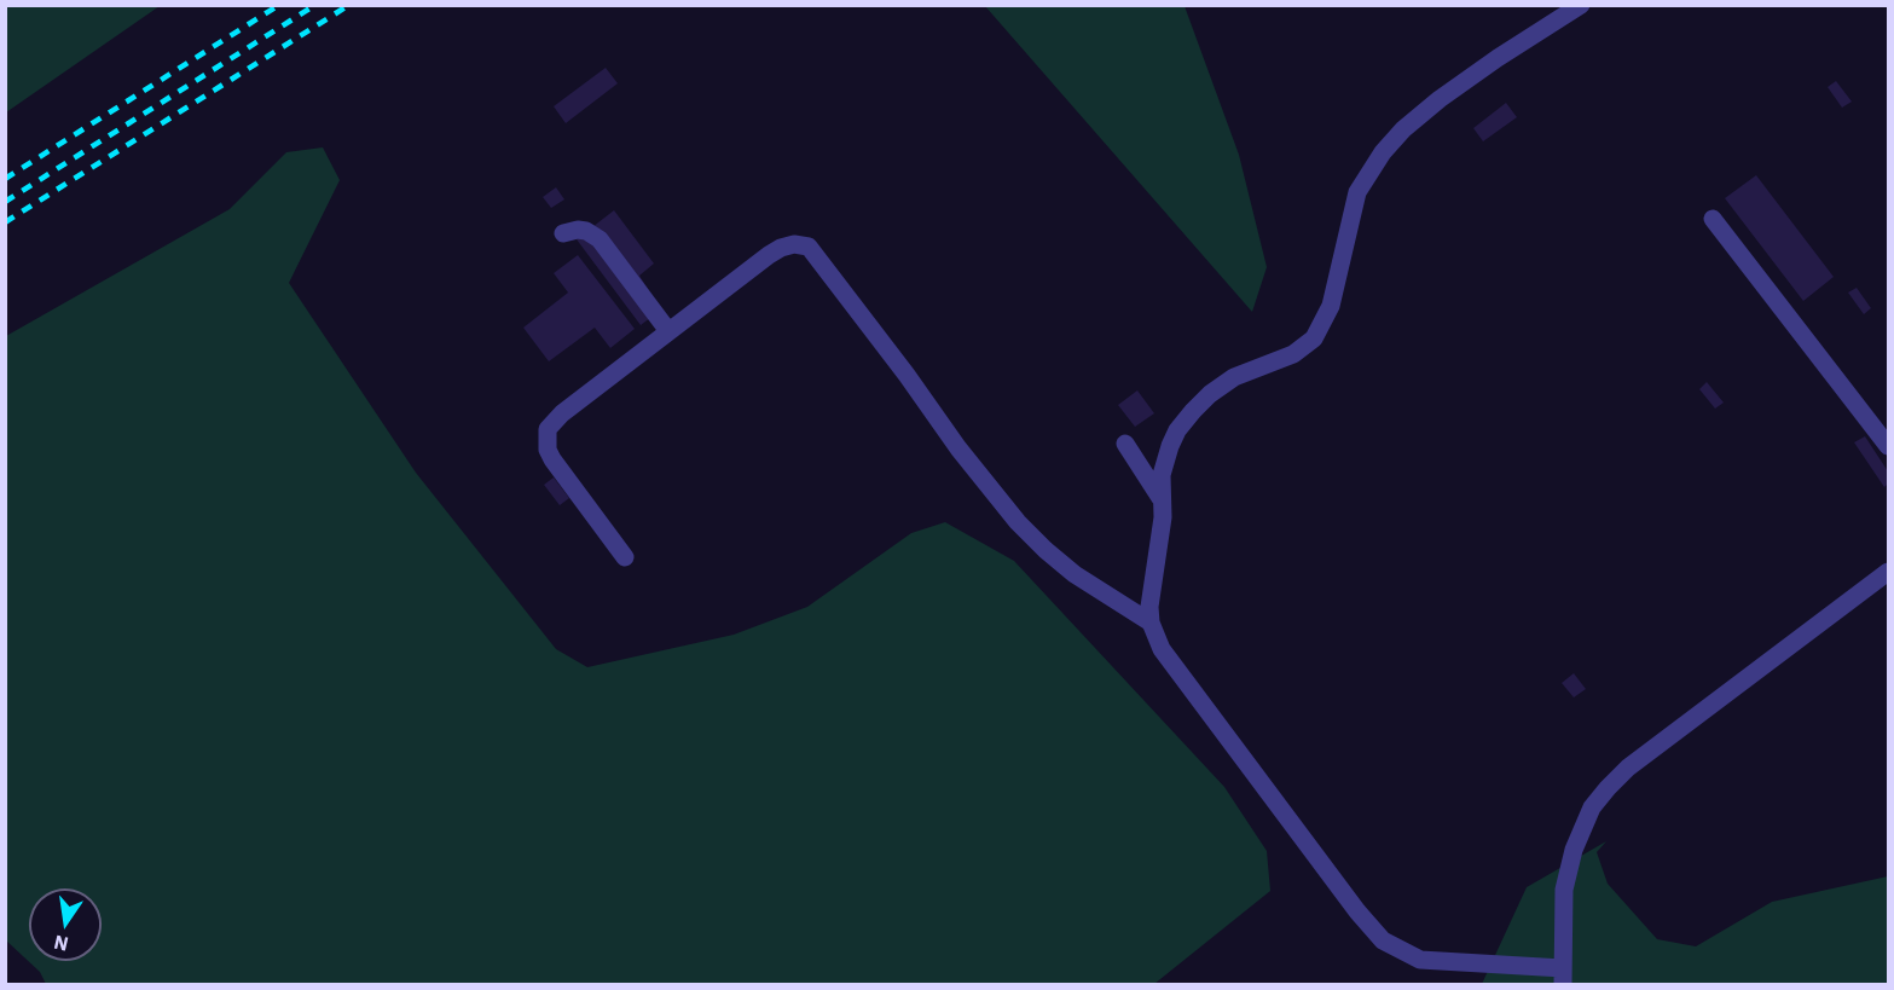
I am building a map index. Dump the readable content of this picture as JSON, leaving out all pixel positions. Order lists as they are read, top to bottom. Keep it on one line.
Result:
{"north":"bottom"}
